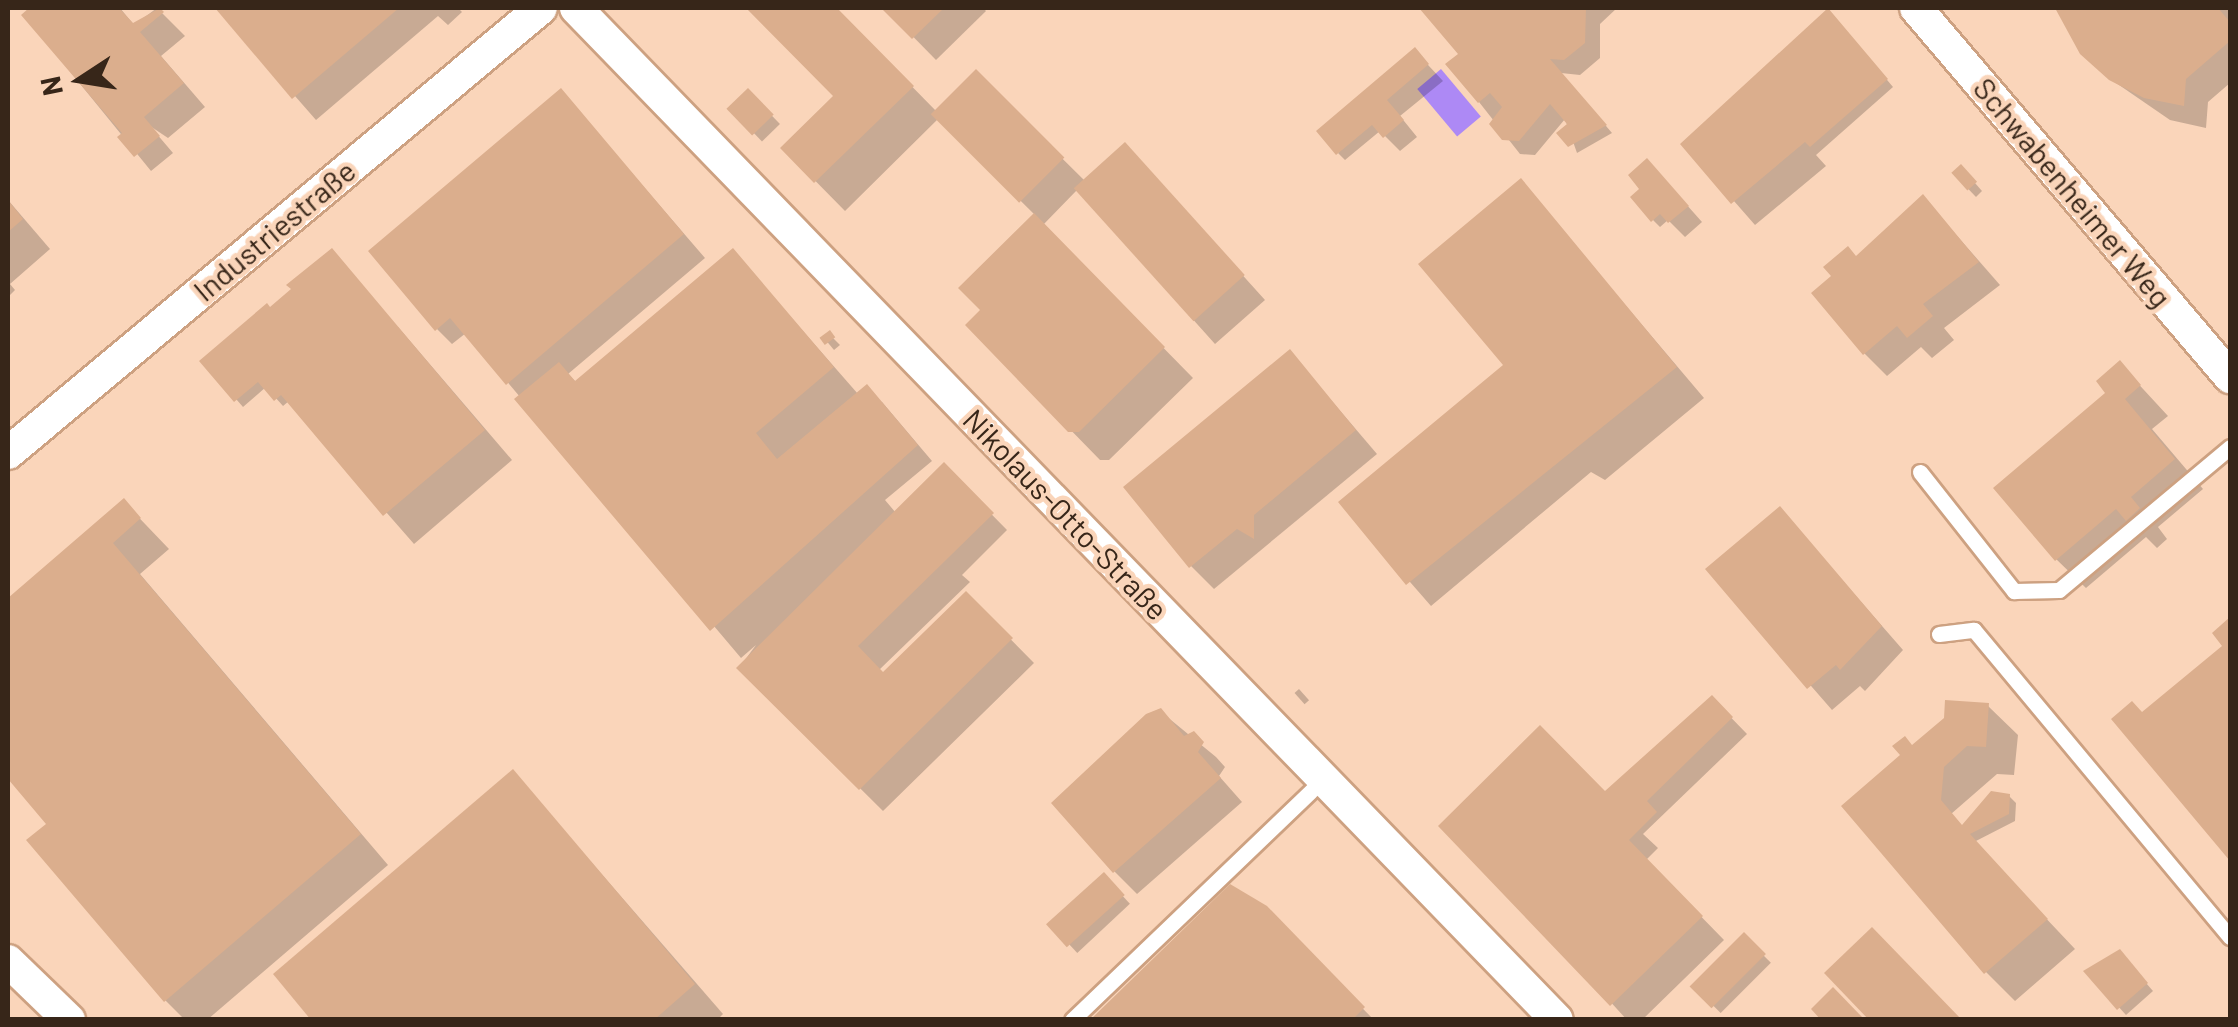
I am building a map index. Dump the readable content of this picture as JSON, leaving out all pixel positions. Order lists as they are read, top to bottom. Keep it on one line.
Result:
{"streets":{"street":["Schwabenheimer Weg","Industriestraße","Nikolaus-Otto-Straße"]},"north":"left"}
